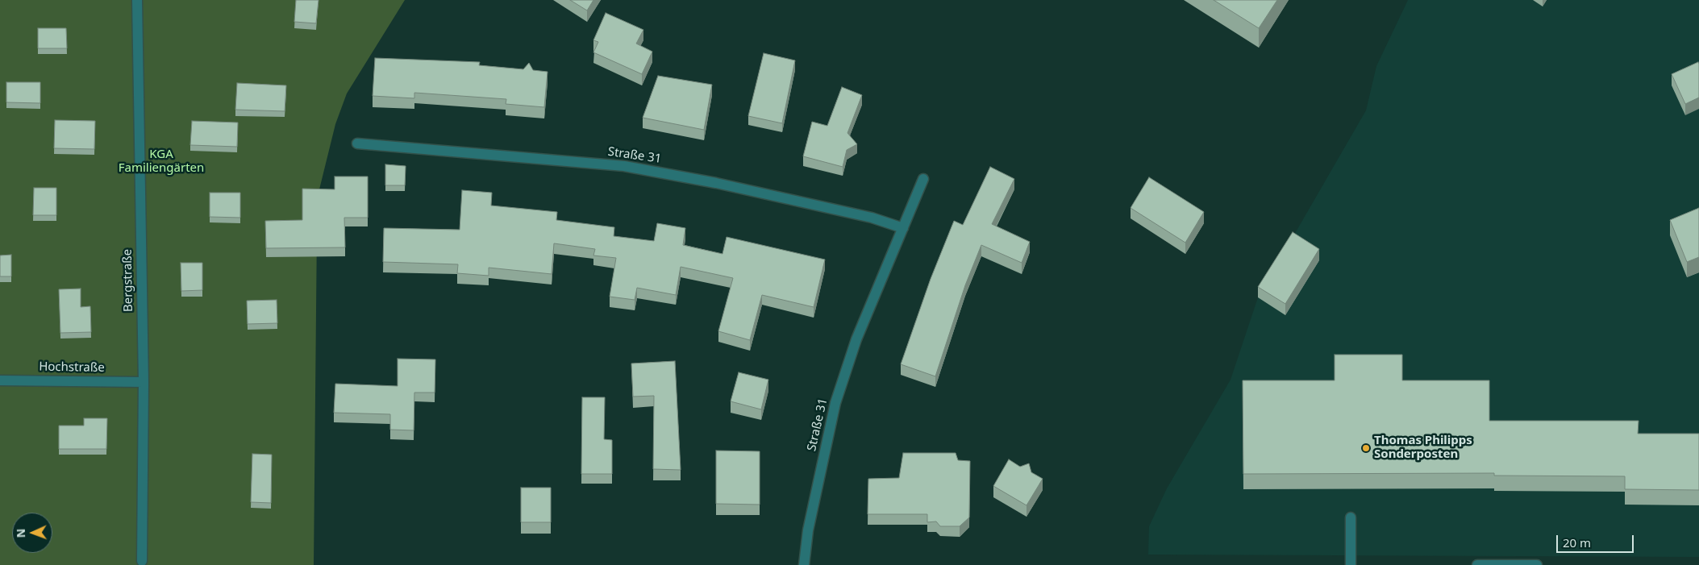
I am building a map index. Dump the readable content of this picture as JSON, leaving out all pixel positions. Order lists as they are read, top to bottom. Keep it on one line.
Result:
{"streets":{"street":["Straße 31","Bergstraße","Hochstraße"]},"crossings":[["Bergstraße","Hochstraße"]],"parks":["KGA Familiengärten"],"places":["Thomas Philipps Sonderposten"],"scale_bar":"20 m","north":"left"}
